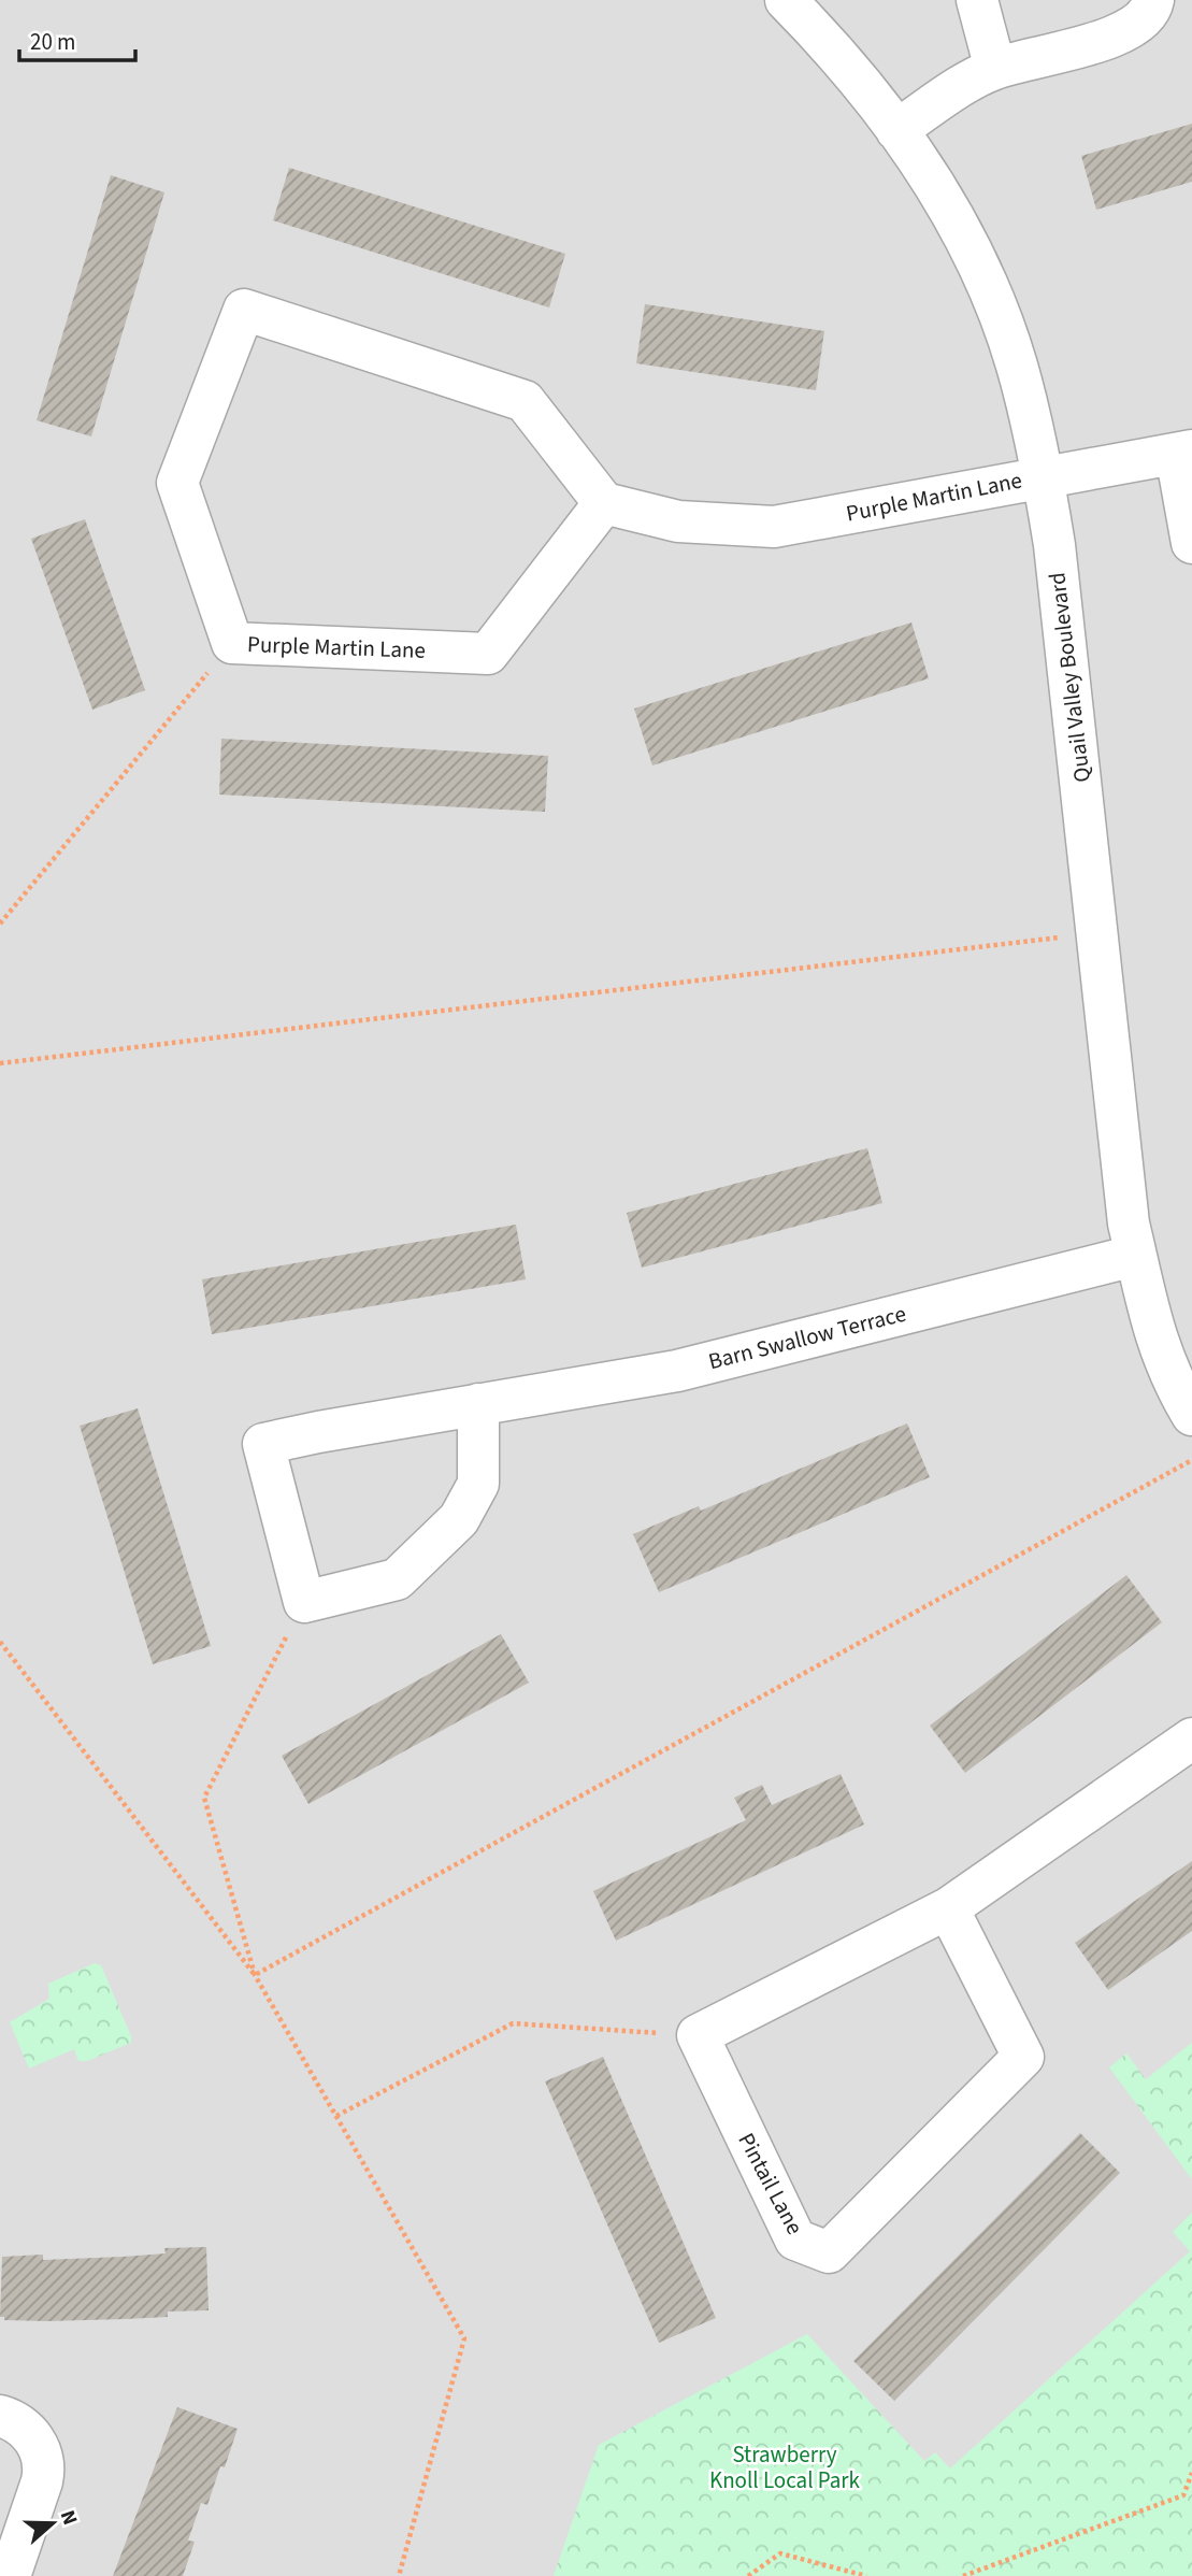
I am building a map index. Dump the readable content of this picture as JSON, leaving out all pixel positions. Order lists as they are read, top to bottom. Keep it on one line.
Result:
{"streets":{"street":["Purple Martin Lane","Quail Valley Boulevard","Barn Swallow Terrace","Pintail Lane"]},"crossings":[["Purple Martin Lane","Quail Valley Boulevard"],["Quail Valley Boulevard","Barn Swallow Terrace"]],"parks":["Strawberry Knoll Local Park"],"scale_bar":"20 m","north":"right"}
